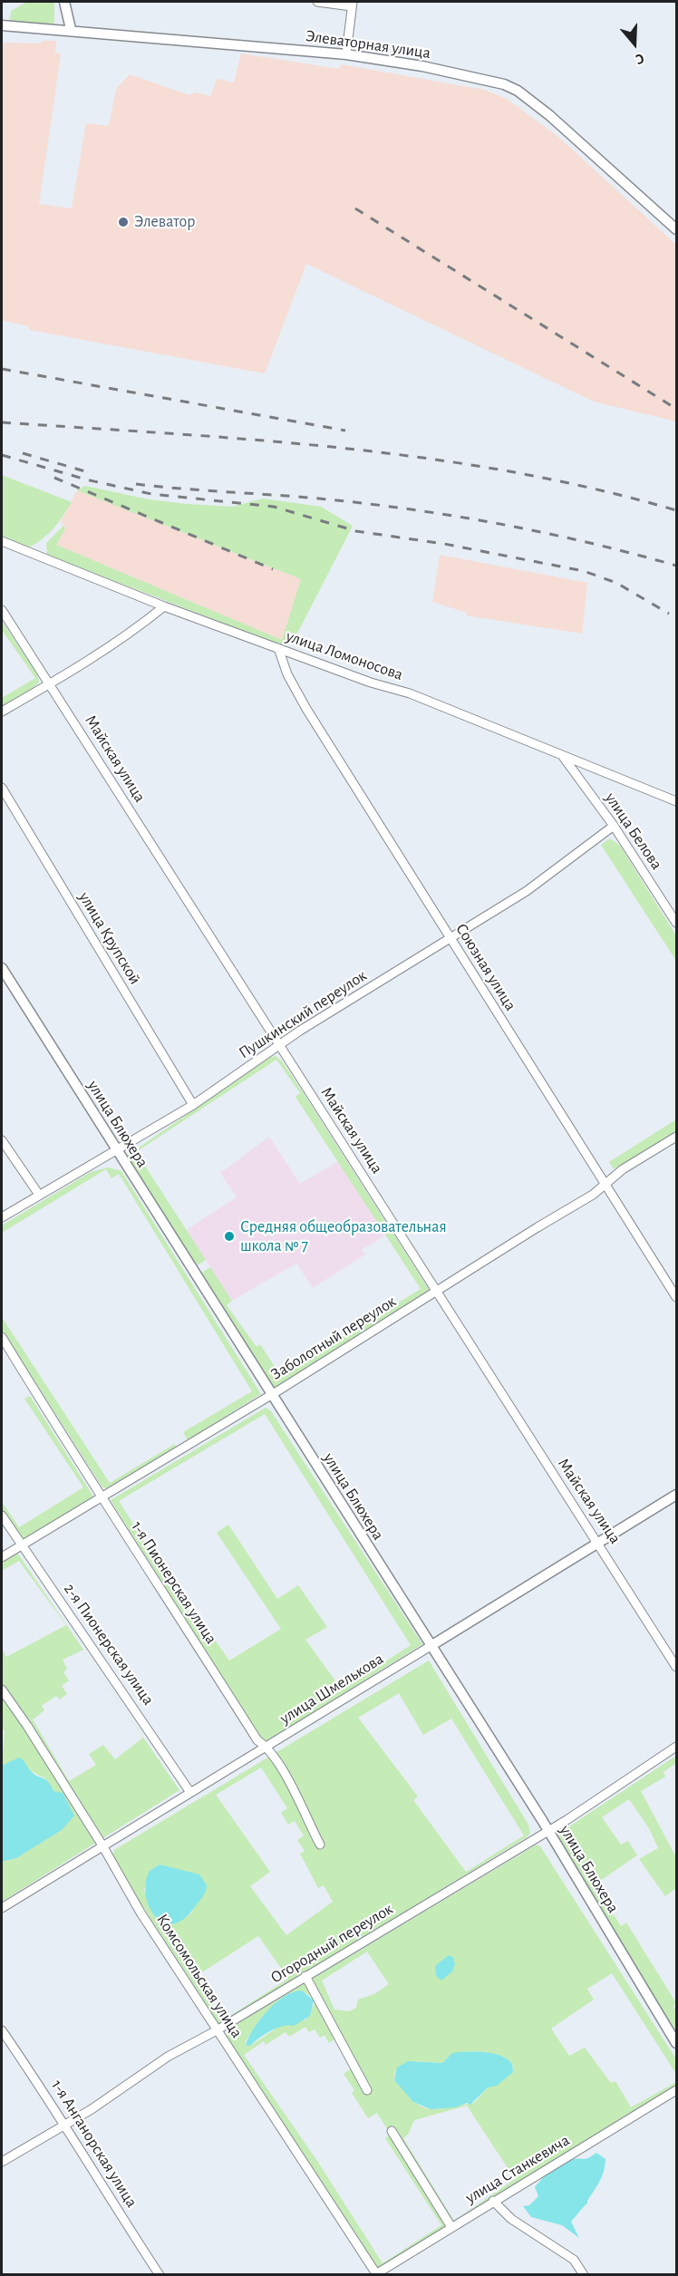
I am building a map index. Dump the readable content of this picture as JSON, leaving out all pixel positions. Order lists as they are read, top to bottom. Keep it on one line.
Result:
{"streets":{"street":["Элеваторная улица","улица Ломоносова","Майская улица","улица Белова","улица Крупской","Союзная улица","Пушкинский переулок","улица Блюхера","Заболотный переулок","1-я Пионерская улица","2-я Пионерская улица","улица Шмелькова","Огородный переулок","Комсомольская улица","1-я Анганорская улица","улица Станкевича"]},"crossings":[["улица Ломоносова","улица Белова"],["улица Ломоносова","Союзная улица"],["Майская улица","Пушкинский переулок"],["Майская улица","Заболотный переулок"],["Майская улица","улица Шмелькова"],["улица Белова","Пушкинский переулок"],["улица Крупской","Пушкинский переулок"],["Союзная улица","Пушкинский переулок"],["Союзная улица","Заболотный переулок"],["Пушкинский переулок","улица Блюхера"],["улица Блюхера","Заболотный переулок"],["улица Блюхера","улица Шмелькова"],["улица Блюхера","Огородный переулок"],["Заболотный переулок","1-я Пионерская улица"],["Заболотный переулок","2-я Пионерская улица"],["1-я Пионерская улица","улица Шмелькова"],["2-я Пионерская улица","улица Шмелькова"],["улица Шмелькова","Комсомольская улица"],["Огородный переулок","Комсомольская улица"],["Огородный переулок","1-я Анганорская улица"],["Комсомольская улица","улица Станкевича"]],"places":["Элеватор","Средняя общеобразовательная школа № 7"],"north":"bottom"}
